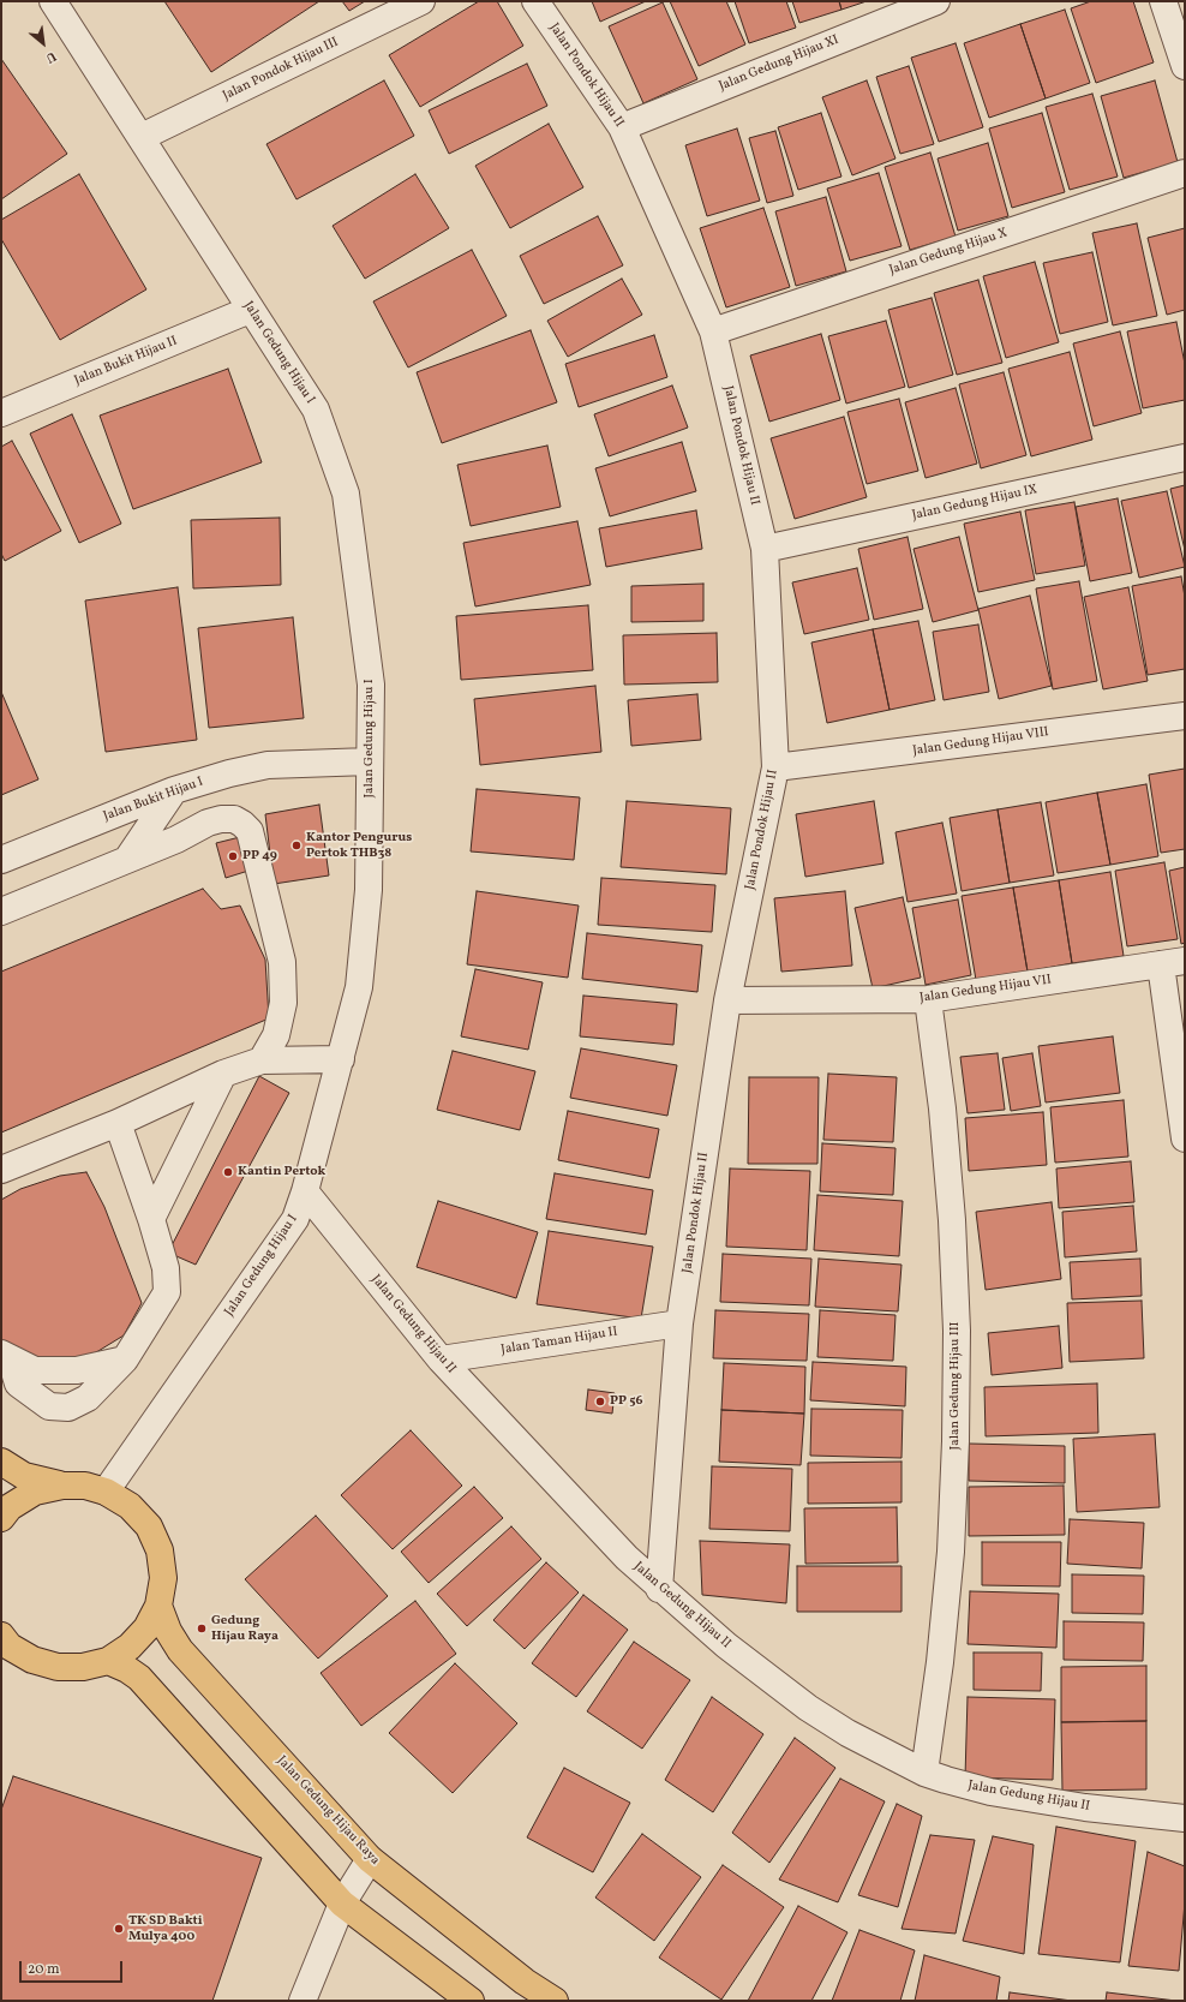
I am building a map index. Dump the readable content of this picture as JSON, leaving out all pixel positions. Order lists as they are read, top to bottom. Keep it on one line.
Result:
{"streets":{"main road":["Jalan Gedung Hijau Raya"],"street":["Jalan Gedung Hijau XI","Jalan Pondok Hijau III","Jalan Pondok Hijau II","Jalan Gedung Hijau X","Jalan Gedung Hijau I","Jalan Bukit Hijau II","Jalan Gedung Hijau IX","Jalan Gedung Hijau VIII","Jalan Bukit Hijau I","Jalan Gedung Hijau VII","Jalan Gedung Hijau II","Jalan Taman Hijau II","Jalan Gedung Hijau III"]},"crossings":[["Jalan Gedung Hijau XI","Jalan Pondok Hijau II"],["Jalan Pondok Hijau III","Jalan Gedung Hijau I"],["Jalan Pondok Hijau II","Jalan Gedung Hijau X"],["Jalan Pondok Hijau II","Jalan Gedung Hijau IX"],["Jalan Pondok Hijau II","Jalan Gedung Hijau VIII"],["Jalan Pondok Hijau II","Jalan Gedung Hijau VII"],["Jalan Pondok Hijau II","Jalan Gedung Hijau II"],["Jalan Pondok Hijau II","Jalan Taman Hijau II"],["Jalan Gedung Hijau I","Jalan Bukit Hijau II"],["Jalan Gedung Hijau I","Jalan Bukit Hijau I"],["Jalan Gedung Hijau I","Jalan Gedung Hijau II"],["Jalan Gedung Hijau VII","Jalan Gedung Hijau III"],["Jalan Gedung Hijau II","Jalan Taman Hijau II"],["Jalan Gedung Hijau II","Jalan Gedung Hijau III"]],"places":["Kantor Pengurus Pertok THB38","PP 49","Kantin Pertok","PP 56","Gedung Hijau Raya","TK SD Bakti Mulya 400"],"scale_bar":"20 m","north":"bottom right"}
